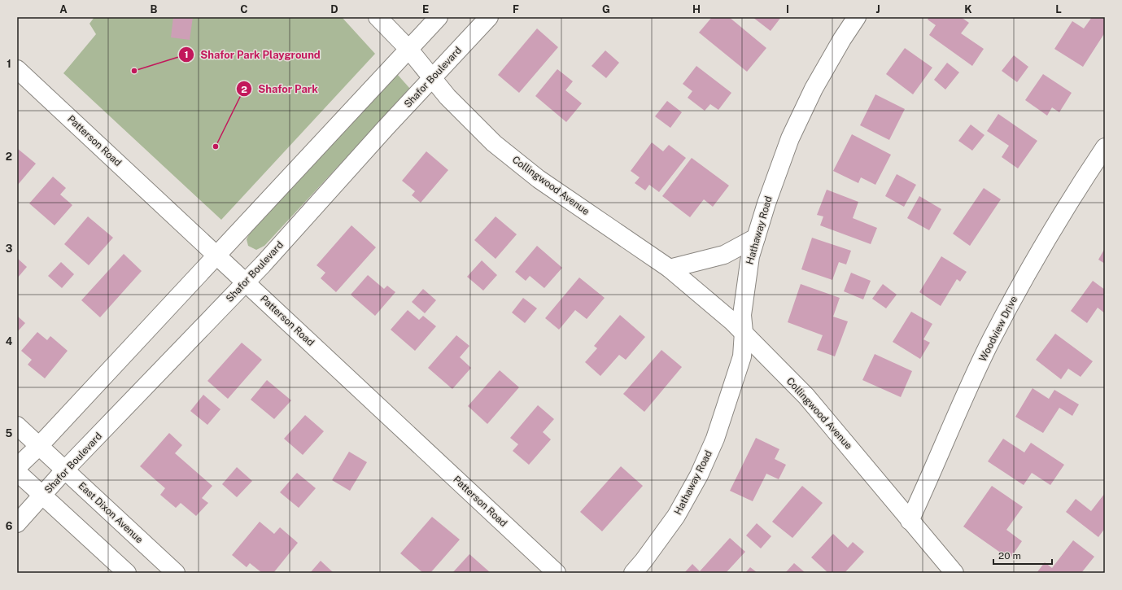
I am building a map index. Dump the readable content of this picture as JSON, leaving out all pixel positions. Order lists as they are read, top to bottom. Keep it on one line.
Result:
{"streets":{"street":["Shafor Boulevard","Patterson Road","Collingwood Avenue","Hathaway Road","Woodview Drive","East Dixon Avenue"]},"crossings":[["Shafor Boulevard","Patterson Road"],["Shafor Boulevard","Collingwood Avenue"],["Shafor Boulevard","East Dixon Avenue"],["Collingwood Avenue","Hathaway Road"],["Collingwood Avenue","Woodview Drive"]],"places":["Shafor Park Playground","Shafor Park"],"scale_bar":"20 m","grid":{"columns":["A","B","C","D","E","F","G","H","I","J","K","L"],"rows":["1","2","3","4","5","6"]}}
